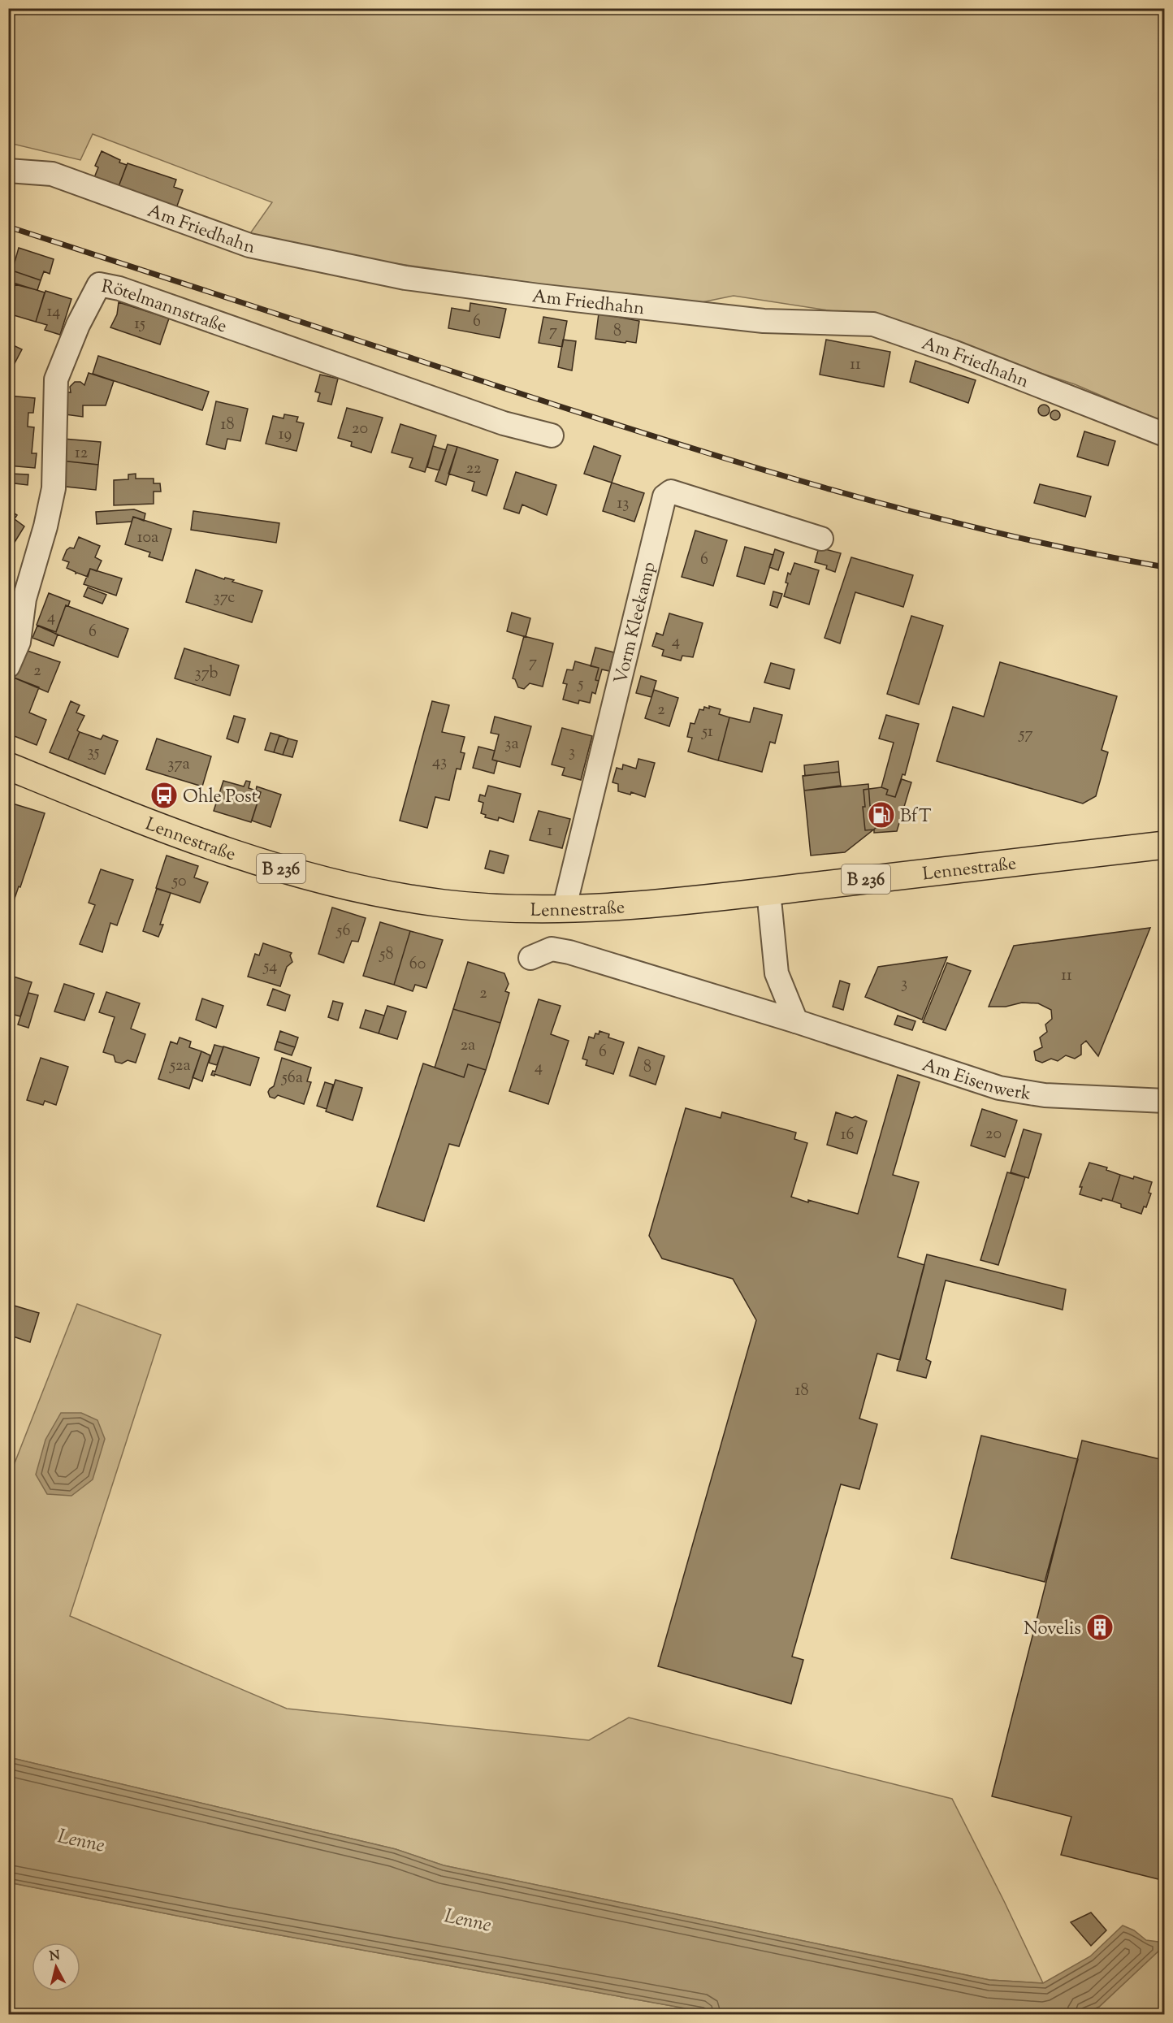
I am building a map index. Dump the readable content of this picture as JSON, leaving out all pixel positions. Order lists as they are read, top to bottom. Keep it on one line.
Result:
{"streets":{"main road":["Lennestraße","B 236"],"street":["Am Friedhahn","Rötelmannstraße","Vorm Kleekamp","Am Eisenwerk"]},"crossings":[["Vorm Kleekamp","Lennestraße"]],"water":["Lenne"],"places":{"bus stop":["Ohle Post"],"fuel station":["BfT"],"building":["Novelis"]},"house_numbers":["14","6","15","7","8","11","18","20","19","12","22","13","10a","6","37c","4","6","4","7","2","37b","5","2","51","57","3a","35","3","43","37a","1","50","56","58","60","54","11","3","2","2a","6","52a","4","8","56a","20","16","18"],"north":"top"}
